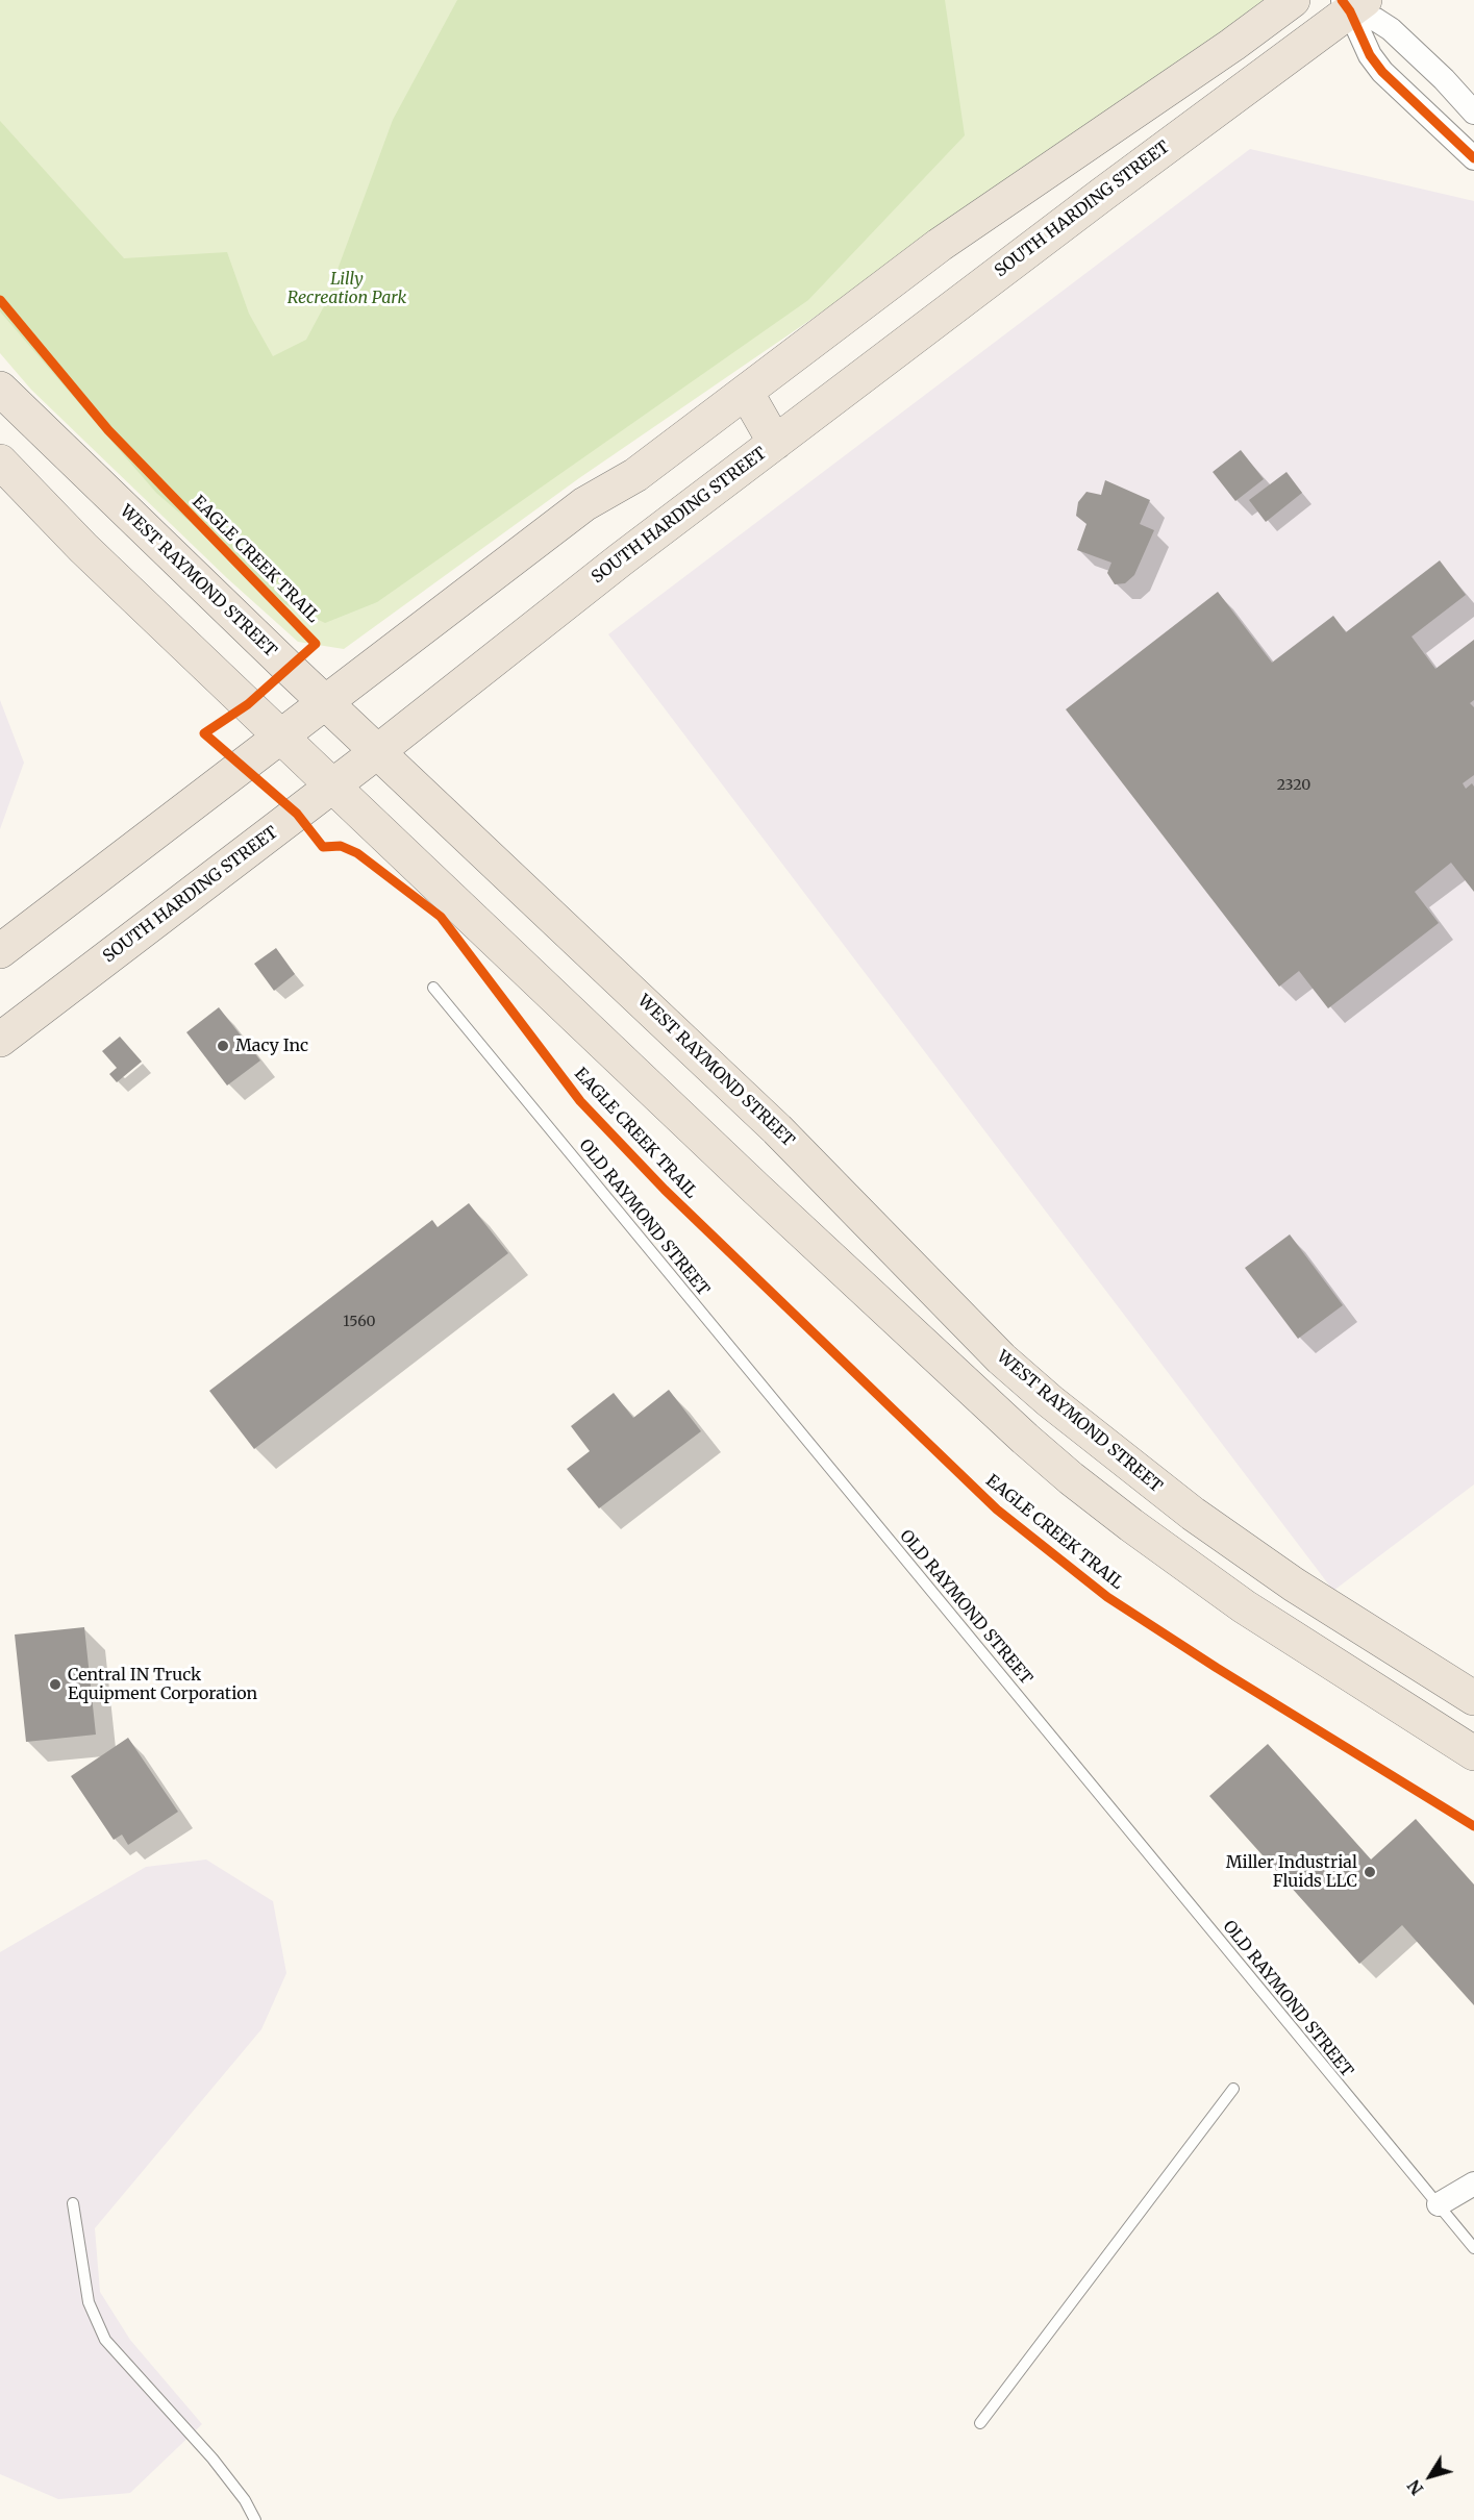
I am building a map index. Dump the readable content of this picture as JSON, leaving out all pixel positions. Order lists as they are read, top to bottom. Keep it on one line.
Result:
{"streets":{"main road":["SOUTH HARDING STREET","WEST RAYMOND STREET"],"lane":["OLD RAYMOND STREET"],"cycle path":["EAGLE CREEK TRAIL"]},"crossings":[["SOUTH HARDING STREET","WEST RAYMOND STREET"]],"parks":["Lilly Recreation Park"],"places":["Macy Inc","Central IN Truck Equipment Corporation","Miller Industrial Fluids LLC"],"house_numbers":["2320","1560"],"north":"bottom left"}
